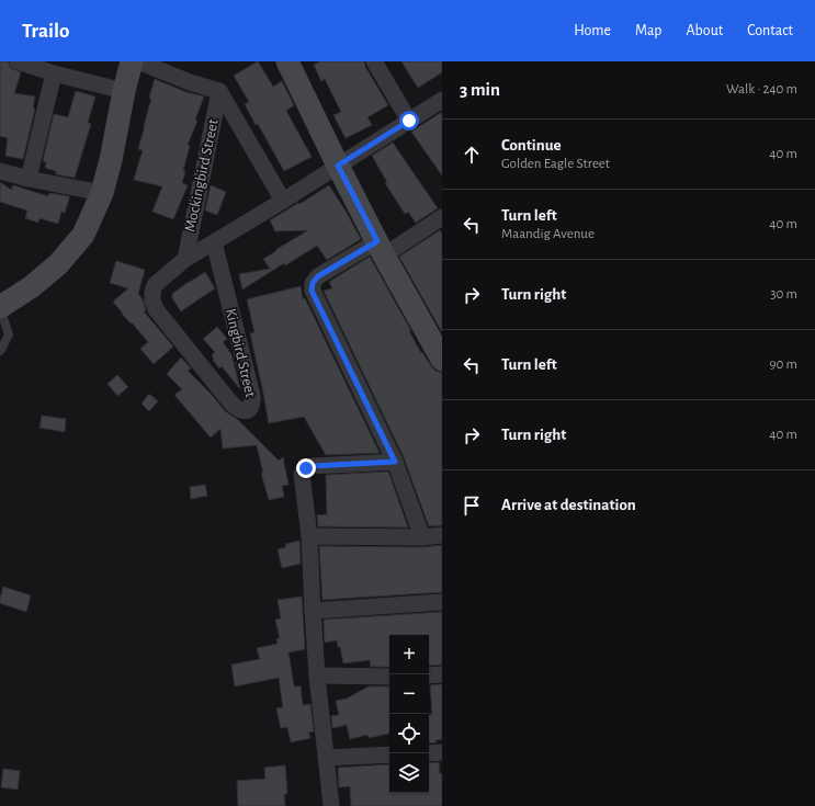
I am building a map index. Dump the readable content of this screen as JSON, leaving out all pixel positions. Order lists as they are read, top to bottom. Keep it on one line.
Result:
{"streets":{"street":["Mockingbird Street","Kingbird Street"]},"crossings":[["Mockingbird Street","Kingbird Street"]],"page":{"header":"Trailo","nav":["Home","Map","About","Contact"],"heading":["3 min","Walk · 240 m"],"list":[["Continue","Golden Eagle Street","40 m"],["Turn left","Maandig Avenue","40 m"],["Turn right","30 m"],["Turn left","90 m"],["Turn right","40 m"],"Arrive at destination"],"map_buttons":["+","−"]}}
